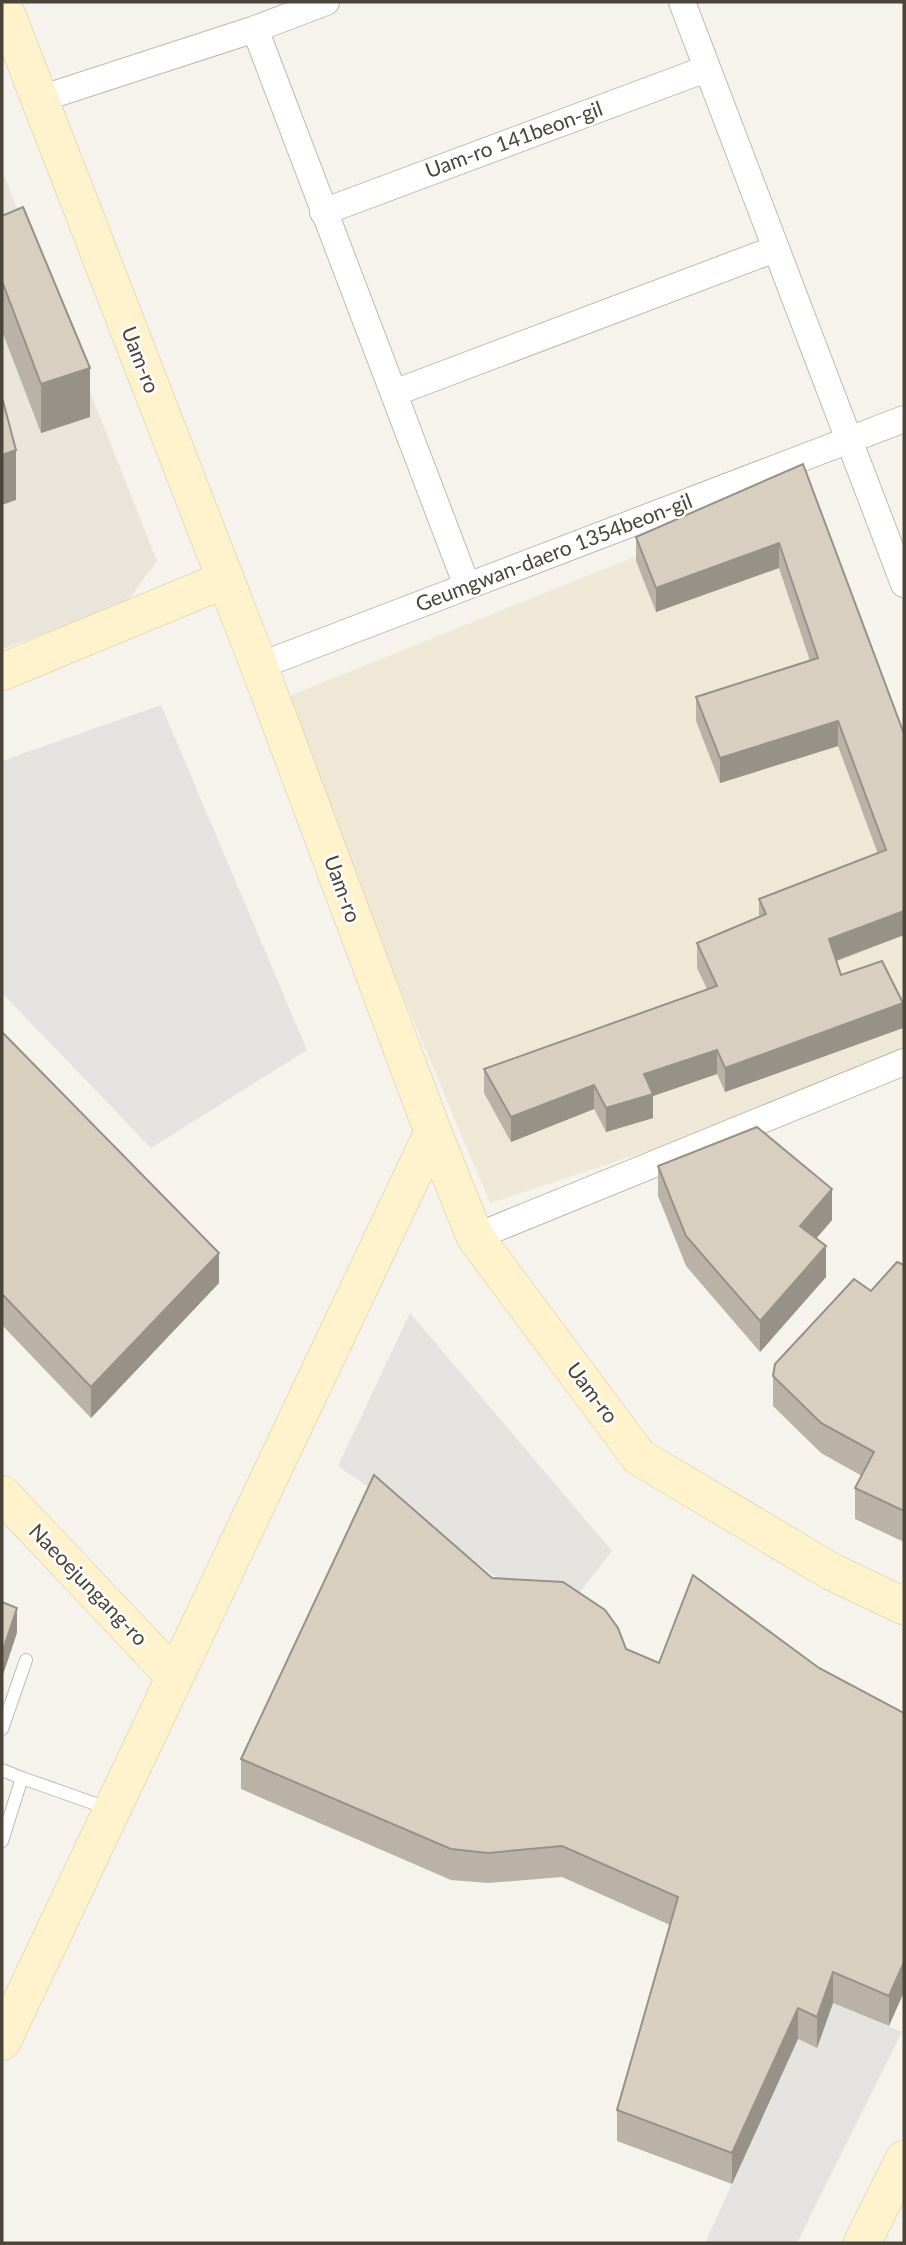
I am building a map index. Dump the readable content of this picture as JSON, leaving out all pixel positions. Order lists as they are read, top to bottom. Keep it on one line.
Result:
{"streets":{"street":["Uam-ro 141beon-gil","Uam-ro","Geumgwan-daero 1354beon-gil","Naeoejungang-ro"]},"crossings":[["Uam-ro","Geumgwan-daero 1354beon-gil"]]}
